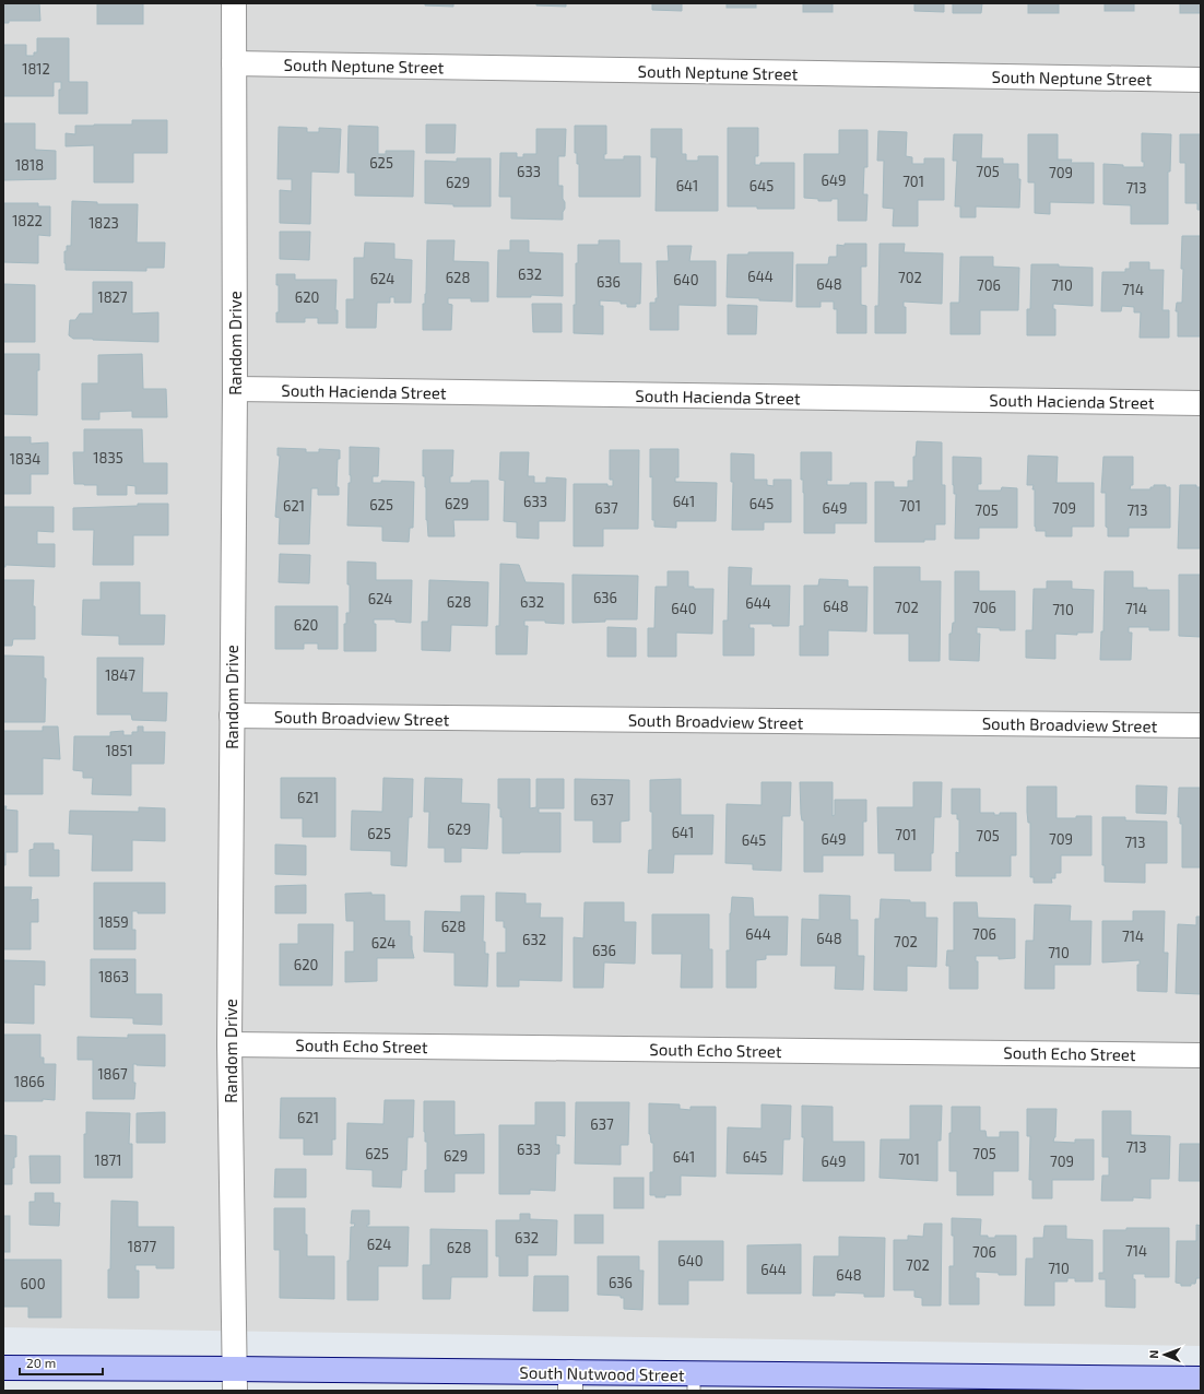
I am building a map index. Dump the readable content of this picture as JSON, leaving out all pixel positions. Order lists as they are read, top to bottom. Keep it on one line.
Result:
{"streets":{"street":["South Neptune Street","Random Drive","South Hacienda Street","South Broadview Street","South Echo Street","South Nutwood Street"]},"crossings":[["South Neptune Street","Random Drive"],["Random Drive","South Hacienda Street"],["Random Drive","South Broadview Street"],["Random Drive","South Echo Street"],["Random Drive","South Nutwood Street"]],"house_numbers":["1812","625","1818","633","705","709","649","701","629","641","645","713","1822","1823","632","644","628","702","624","640","636","648","706","710","714","1827","620","1835","1834","633","641","629","645","625","621","701","637","649","709","705","713","636","624","628","632","644","648","702","706","640","714","710","620","1847","1851","621","637","629","641","625","701","705","649","709","645","713","1859","628","644","706","714","648","632","702","624","636","710","620","1863","1867","1866","621","637","713","633","625","705","629","641","645","701","1871","649","709","632","624","1877","628","714","706","640","702","710","644","648","636","600"],"scale_bar":"20 m","north":"left"}
